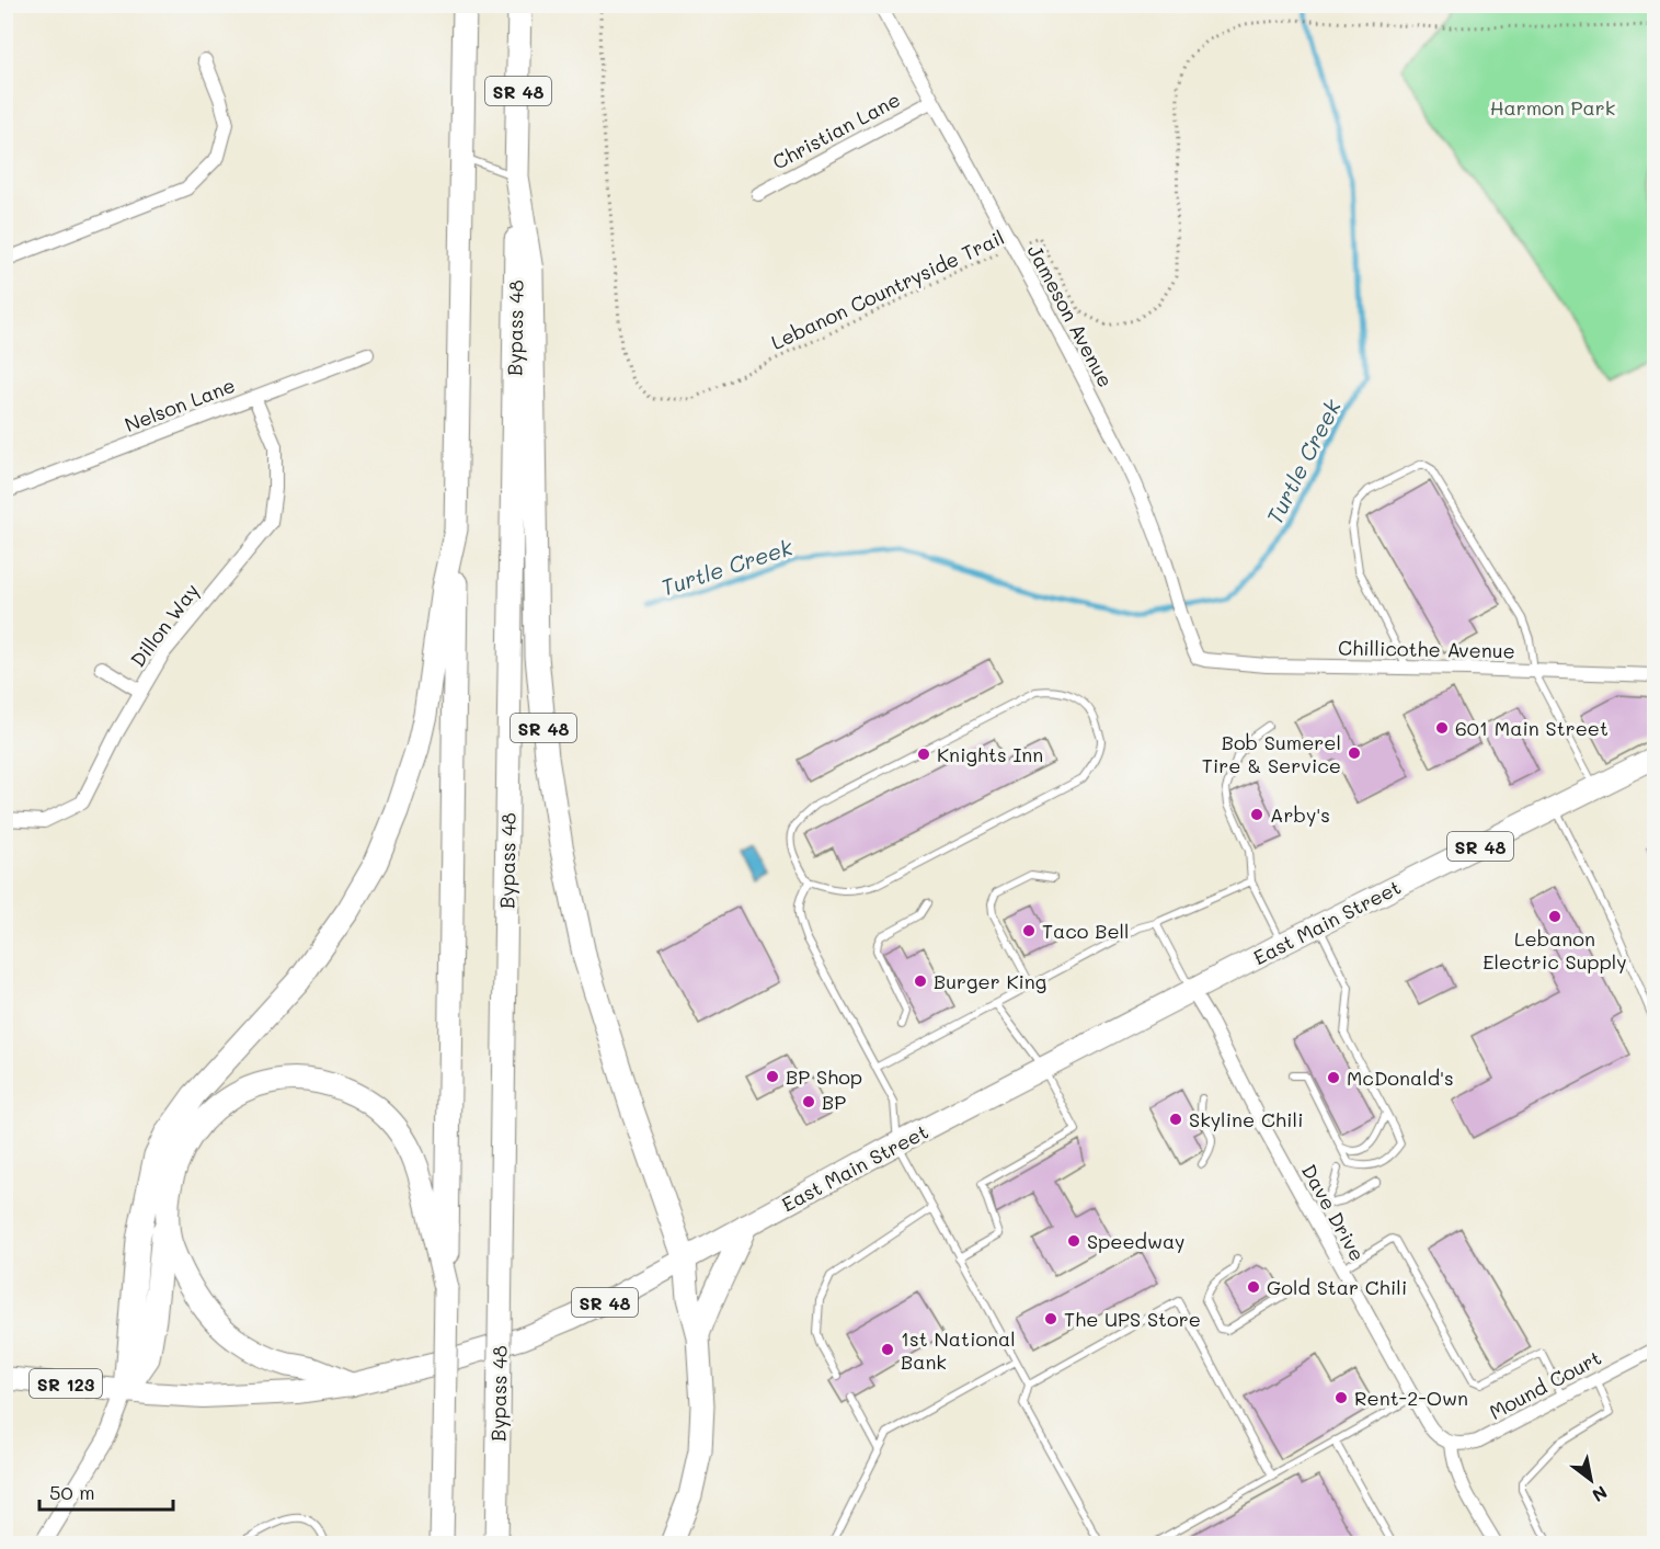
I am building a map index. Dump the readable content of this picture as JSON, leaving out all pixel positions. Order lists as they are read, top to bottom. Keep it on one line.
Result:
{"streets":{"highway":["SR 48","Bypass 48"],"main road":["East Main Street","SR 123"],"street":["Christian Lane","Jameson Avenue","Nelson Lane","Dillon Way","Chillicothe Avenue","Dave Drive","Mound Court"],"path":["Lebanon Countryside Trail"]},"crossings":[["SR 48","Bypass 48"],["SR 48","East Main Street"],["Christian Lane","Jameson Avenue"],["Lebanon Countryside Trail","Jameson Avenue"],["Jameson Avenue","Chillicothe Avenue"],["Nelson Lane","Dillon Way"],["East Main Street","Dave Drive"],["Dave Drive","Mound Court"]],"water":["Turtle Creek"],"parks":["Harmon Park"],"places":["601 Main Street","Bob Sumerel Tire & Service","Knights Inn","Arby's","Lebanon Electric Supply","Taco Bell","Burger King","BP Shop","McDonald's","BP","Skyline Chili","Speedway","Gold Star Chili","The UPS Store","1st National Bank","Rent-2-Own"],"scale_bar":"50 m","north":"bottom right"}
